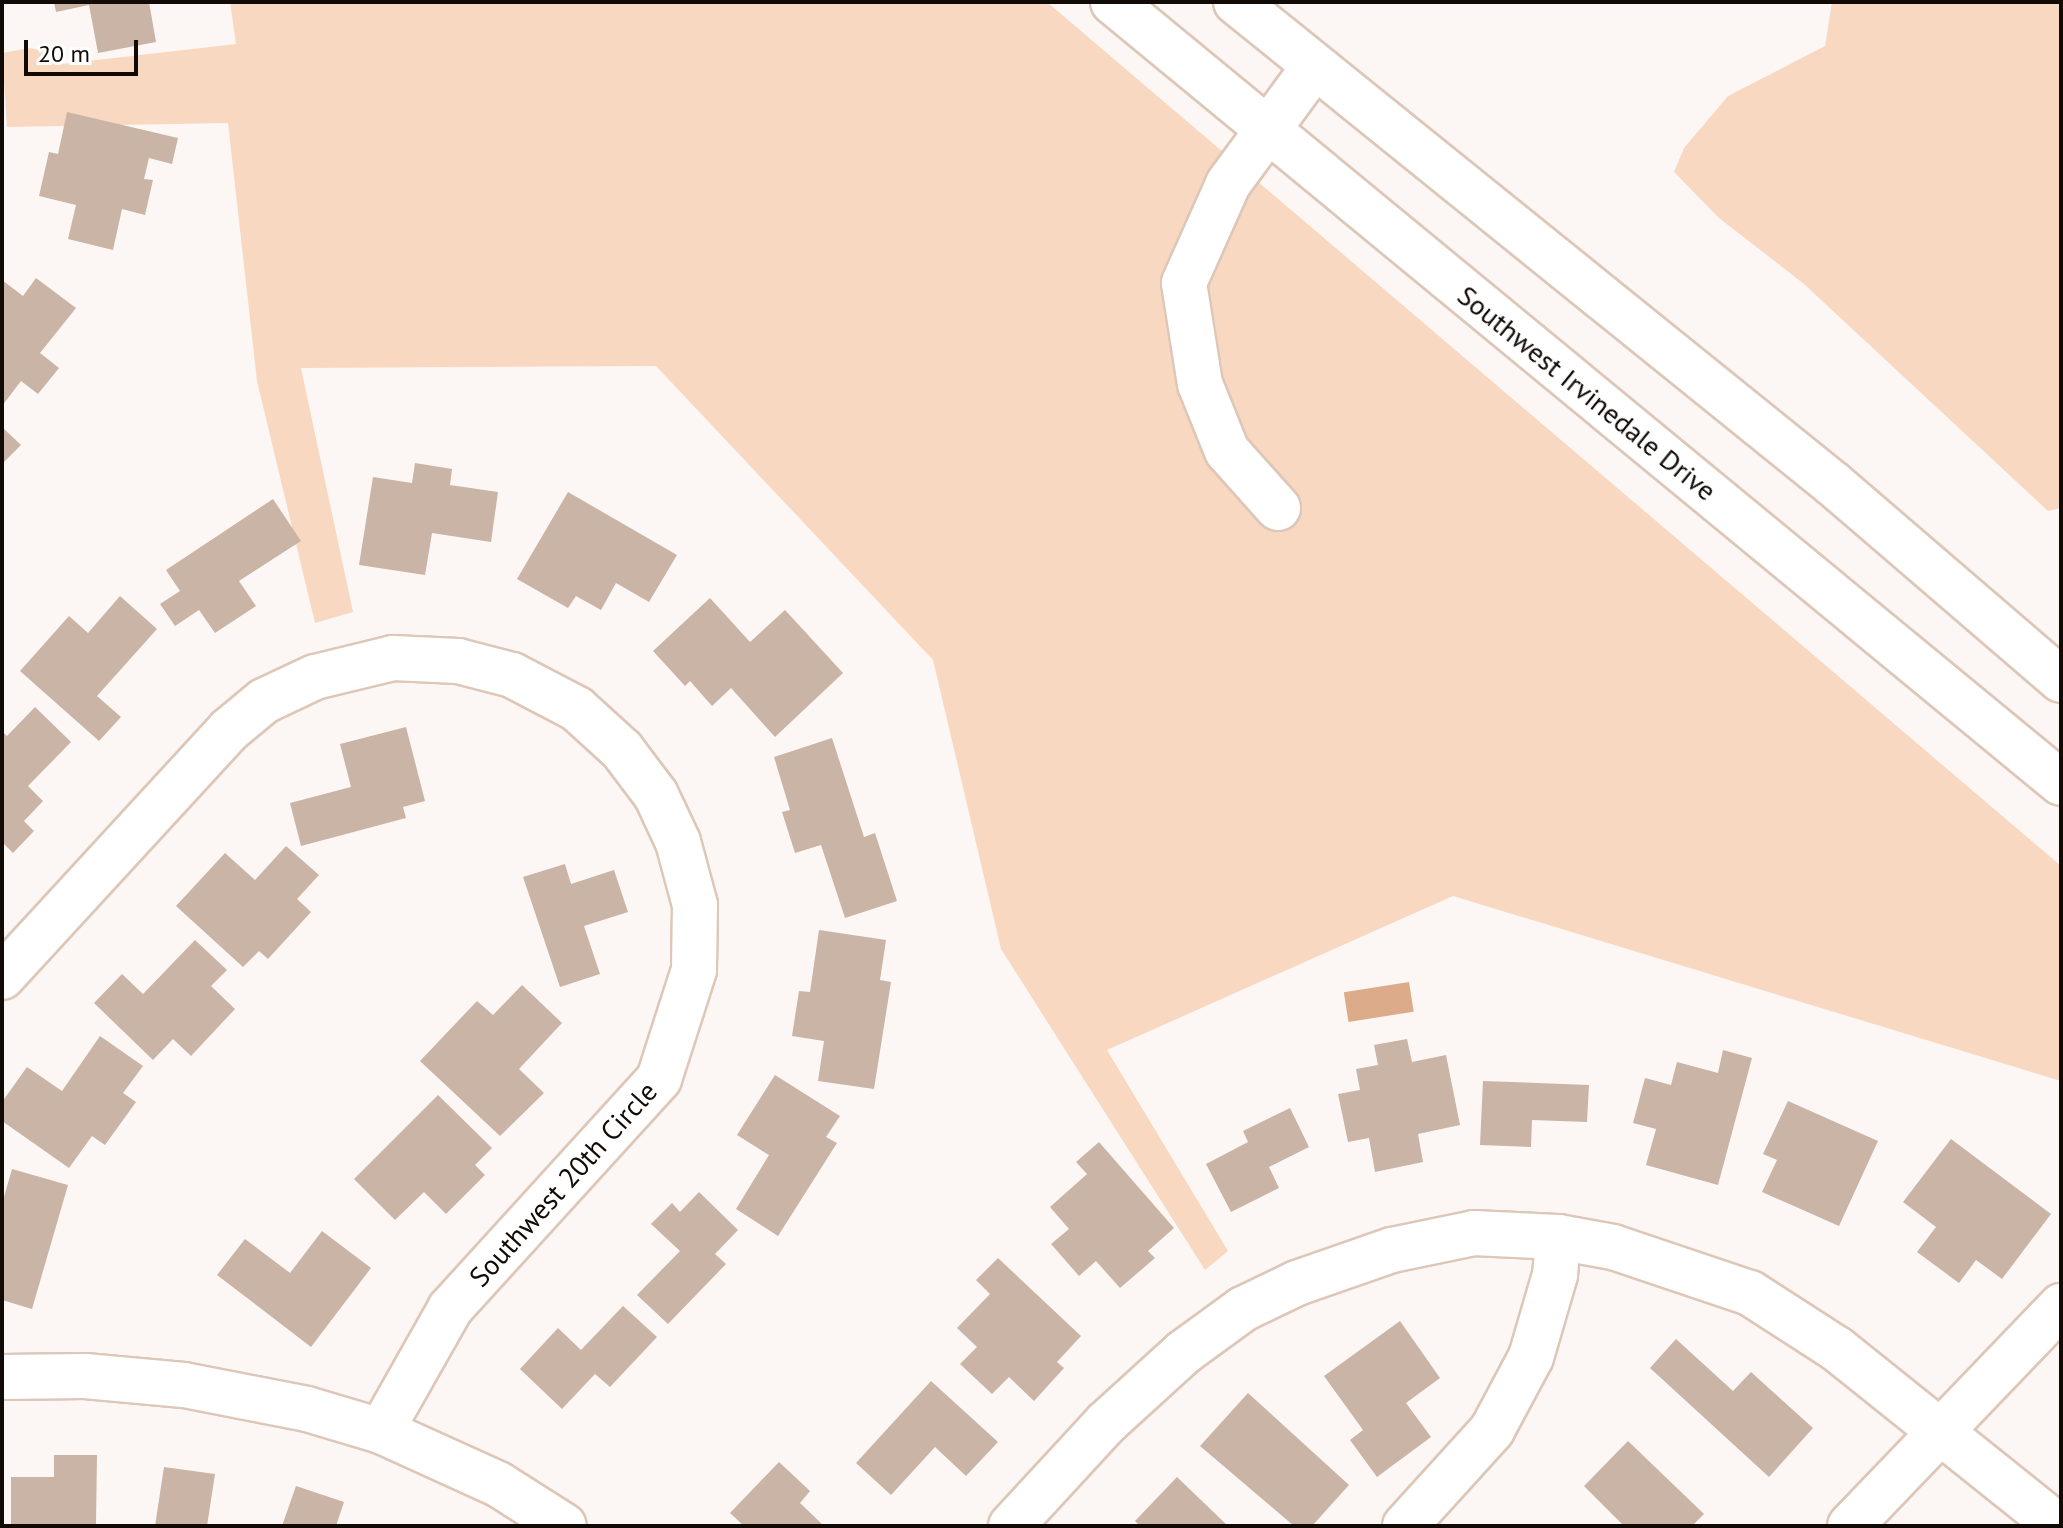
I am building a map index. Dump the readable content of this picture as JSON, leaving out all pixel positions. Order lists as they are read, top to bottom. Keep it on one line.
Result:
{"streets":{"street":["Southwest Irvinedale Drive","Southwest 20th Circle"]},"scale_bar":"20 m"}
